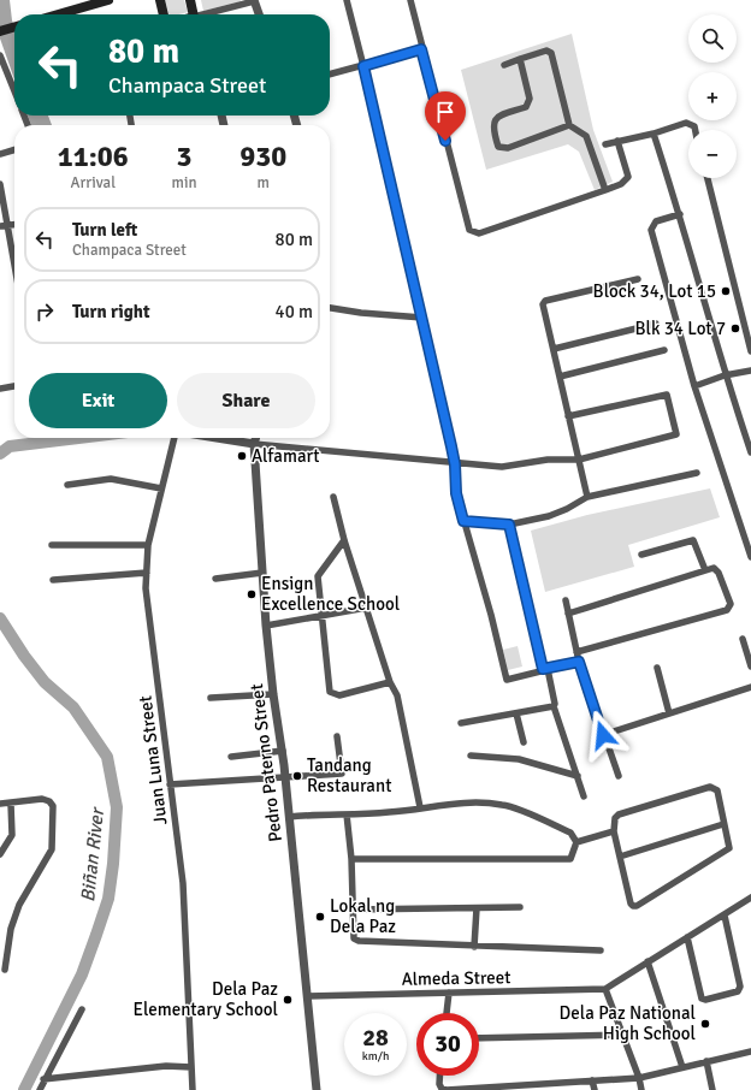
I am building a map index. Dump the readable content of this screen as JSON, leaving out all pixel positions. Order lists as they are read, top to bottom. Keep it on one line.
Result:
{"streets":{"street":["Juan Luna Street","Pedro Paterno Street","Almeda Street"]},"crossings":[["Pedro Paterno Street","Almeda Street"]],"water":["Biñan River"],"places":["Block 34, Lot 15","Blk 34 Lot 7","Alfamart","Ensign Excellence School","Tandang Restaurant","Lokal ng Dela Paz","Dela Paz Elementary School","Dela Paz National High School"],"page":{"map_buttons":["+","−"],"turn":["80 m","Champaca Street"],"eta":["11:06","Arrival","3","min","930","m"],"list":[{"name":"Turn left","note":"Champaca Street","value":"80 m"},{"name":"Turn right","value":"40 m"}],"buttons":["Exit","Share"],"speed":"28 km/h","limit":"30"}}
